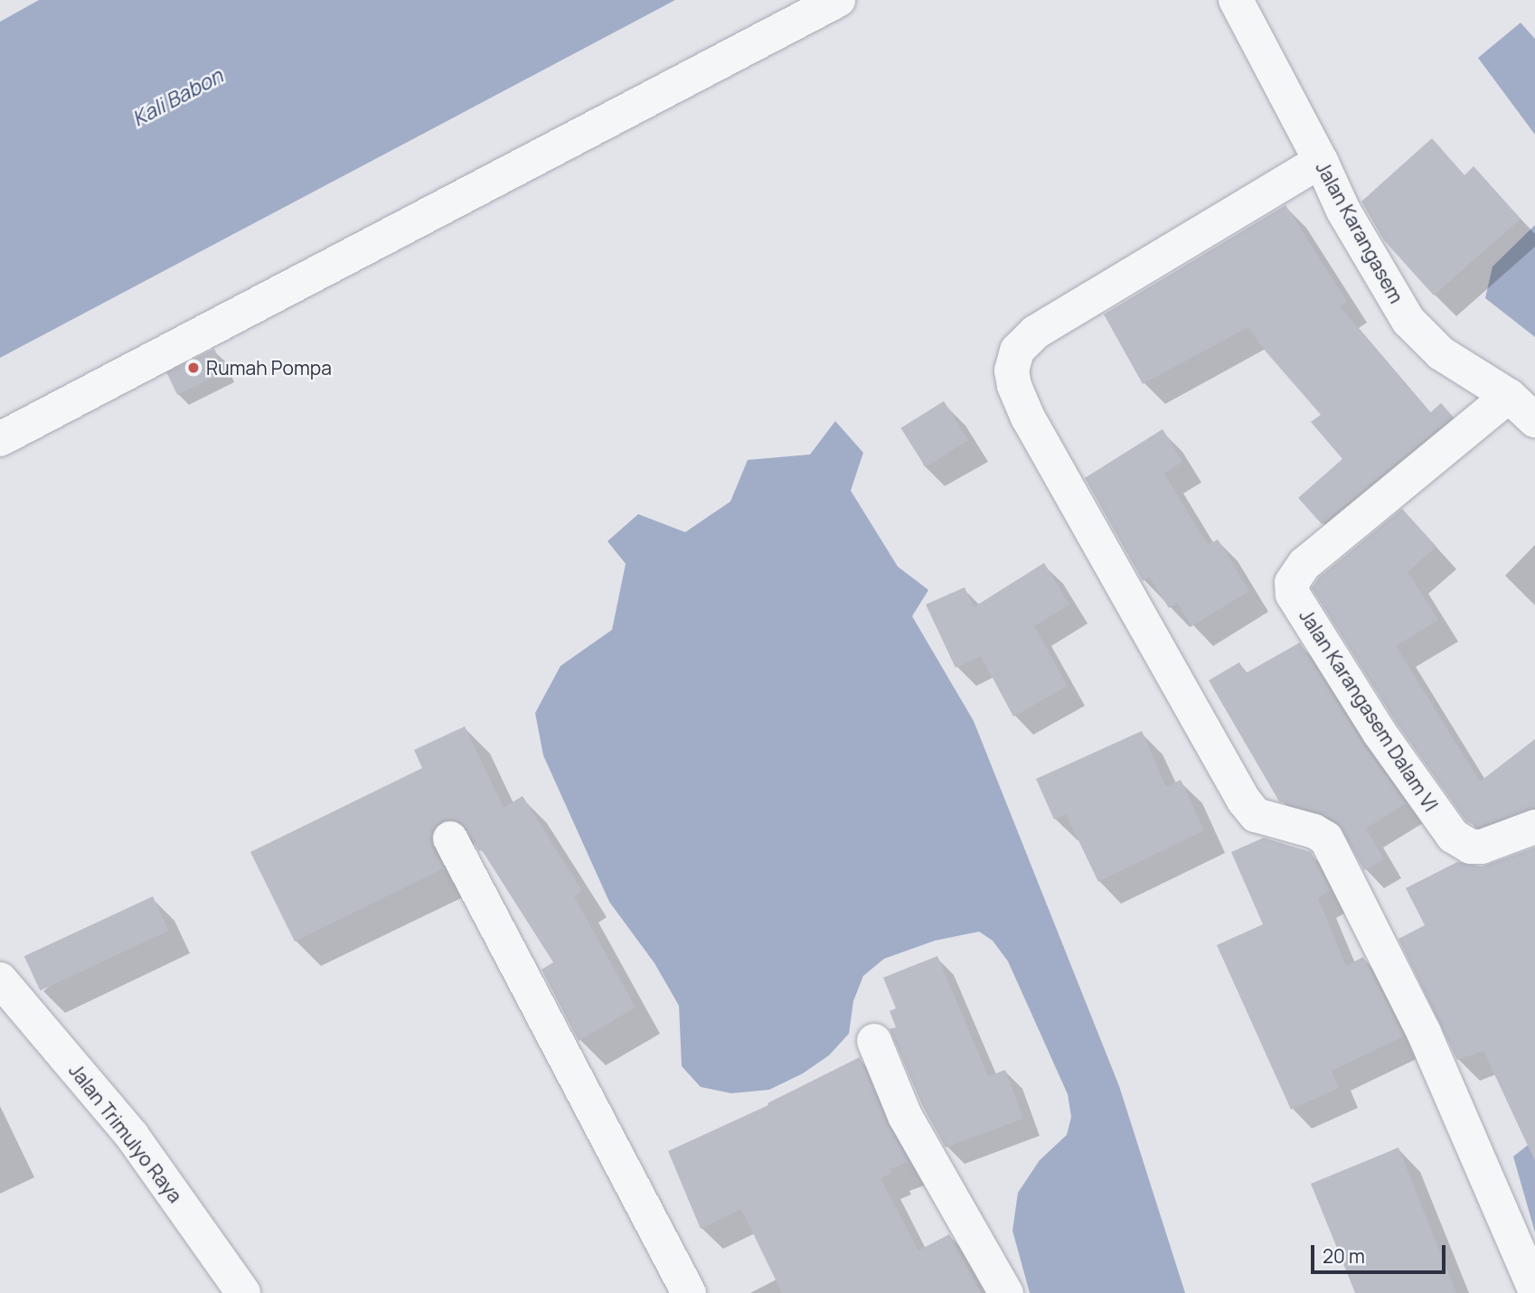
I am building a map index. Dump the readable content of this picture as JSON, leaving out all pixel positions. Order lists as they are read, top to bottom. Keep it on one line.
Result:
{"streets":{"street":["Jalan Karangasem","Jalan Karangasem Dalam VI","Jalan Trimulyo Raya"]},"crossings":[["Jalan Karangasem","Jalan Karangasem Dalam VI"]],"water":["Kali Babon"],"places":["Rumah Pompa"],"scale_bar":"20 m"}
